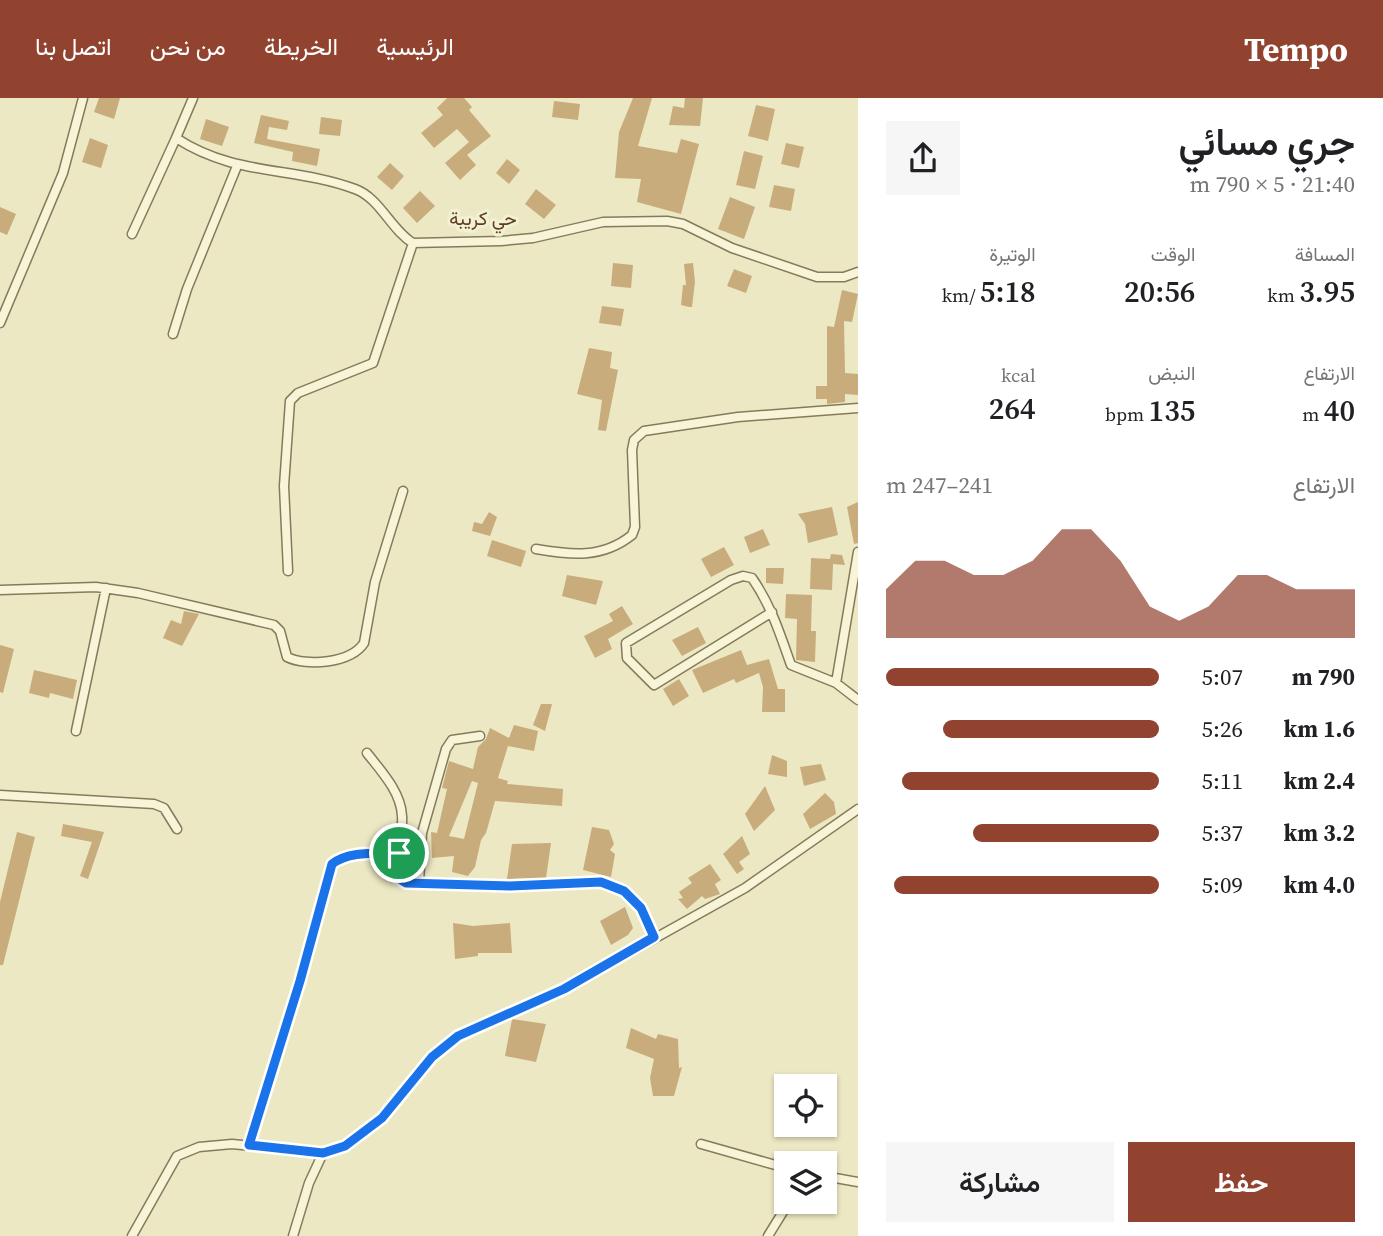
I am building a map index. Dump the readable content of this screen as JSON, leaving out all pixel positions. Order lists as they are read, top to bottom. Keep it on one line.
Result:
{"districts":["حي كريبة"],"page":{"header":"Tempo","nav":["الرئيسية","الخريطة","من نحن","اتصل بنا"],"heading":["جري مسائي","21:40 · 5 × 790 m"],"stats":[["المسافة","3.95 km"],["الوقت","20:56"],["الوتيرة","5:18 /km"],["الارتفاع","40 m"],["النبض","135 bpm"],["kcal","264"]],"chart":["الارتفاع","241–247 m"],"list":[{"name":"790 m","note":"5:07"},{"name":"1.6 km","note":"5:26"},{"name":"2.4 km","note":"5:11"},{"name":"3.2 km","note":"5:37"},{"name":"4.0 km","note":"5:09"}],"buttons":["حفظ","مشاركة"]}}
